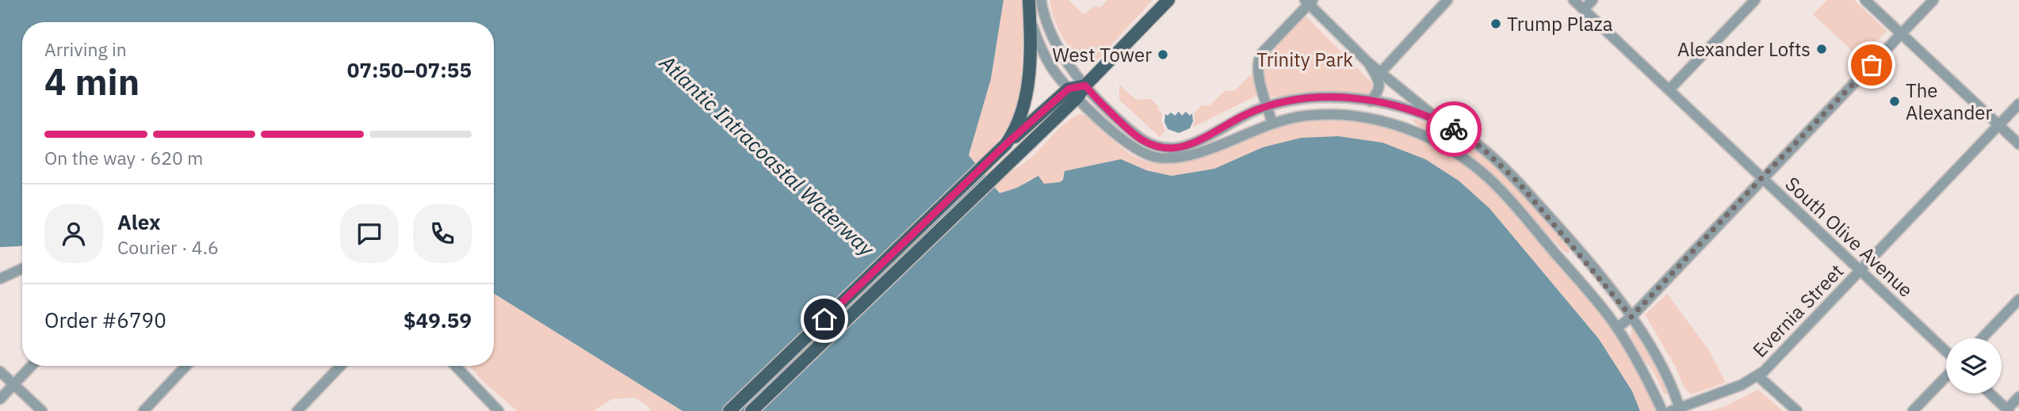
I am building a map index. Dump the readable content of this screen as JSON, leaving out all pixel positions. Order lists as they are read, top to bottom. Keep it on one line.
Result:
{"streets":{"street":["South Olive Avenue","Evernia Street"]},"crossings":[["South Olive Avenue","Evernia Street"]],"water":["Atlantic Intracoastal Waterway"],"parks":["Trinity Park"],"places":["Trump Plaza","Alexander Lofts","West Tower","The Alexander"],"page":{"heading":["4 min","Arriving in","07:50–07:55"],"panel":["Alex","Courier · 4.6","Order #6790","$49.59"],"bar":"On the way · 620 m"}}
